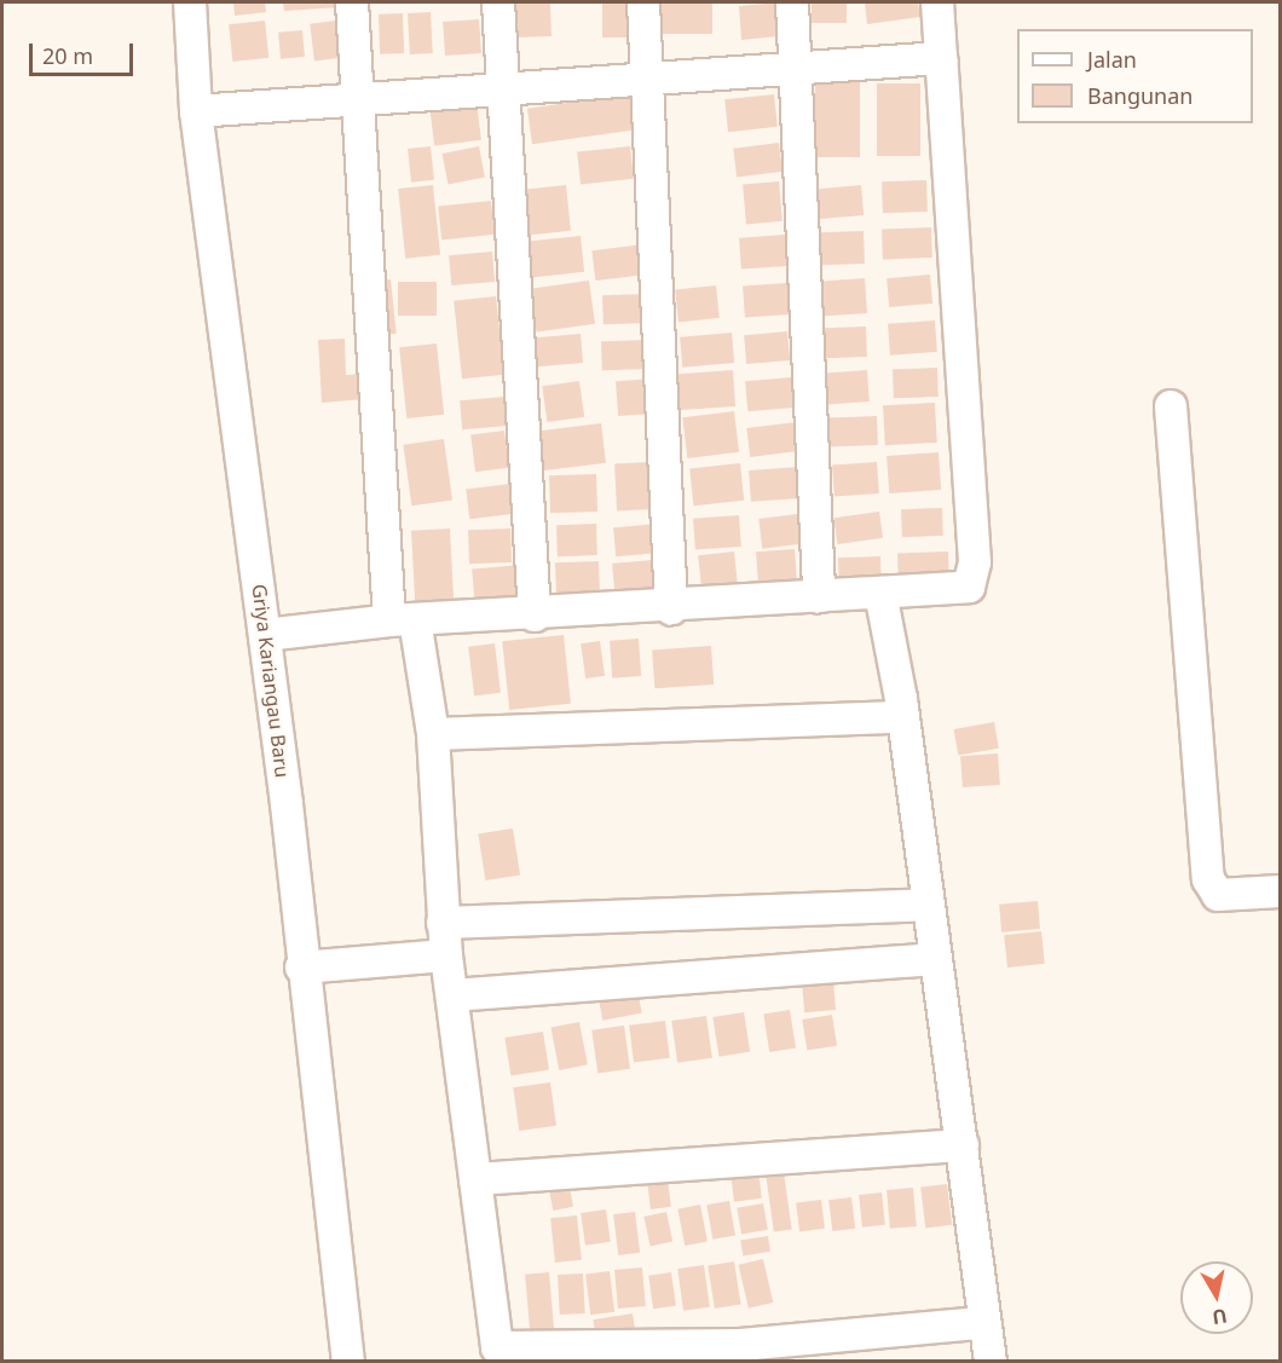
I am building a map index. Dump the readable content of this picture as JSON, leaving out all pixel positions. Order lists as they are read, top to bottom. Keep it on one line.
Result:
{"streets":{"street":["Griya Kariangau Baru"]},"legend":["Jalan","Bangunan"],"scale_bar":"20 m","north":"bottom"}
